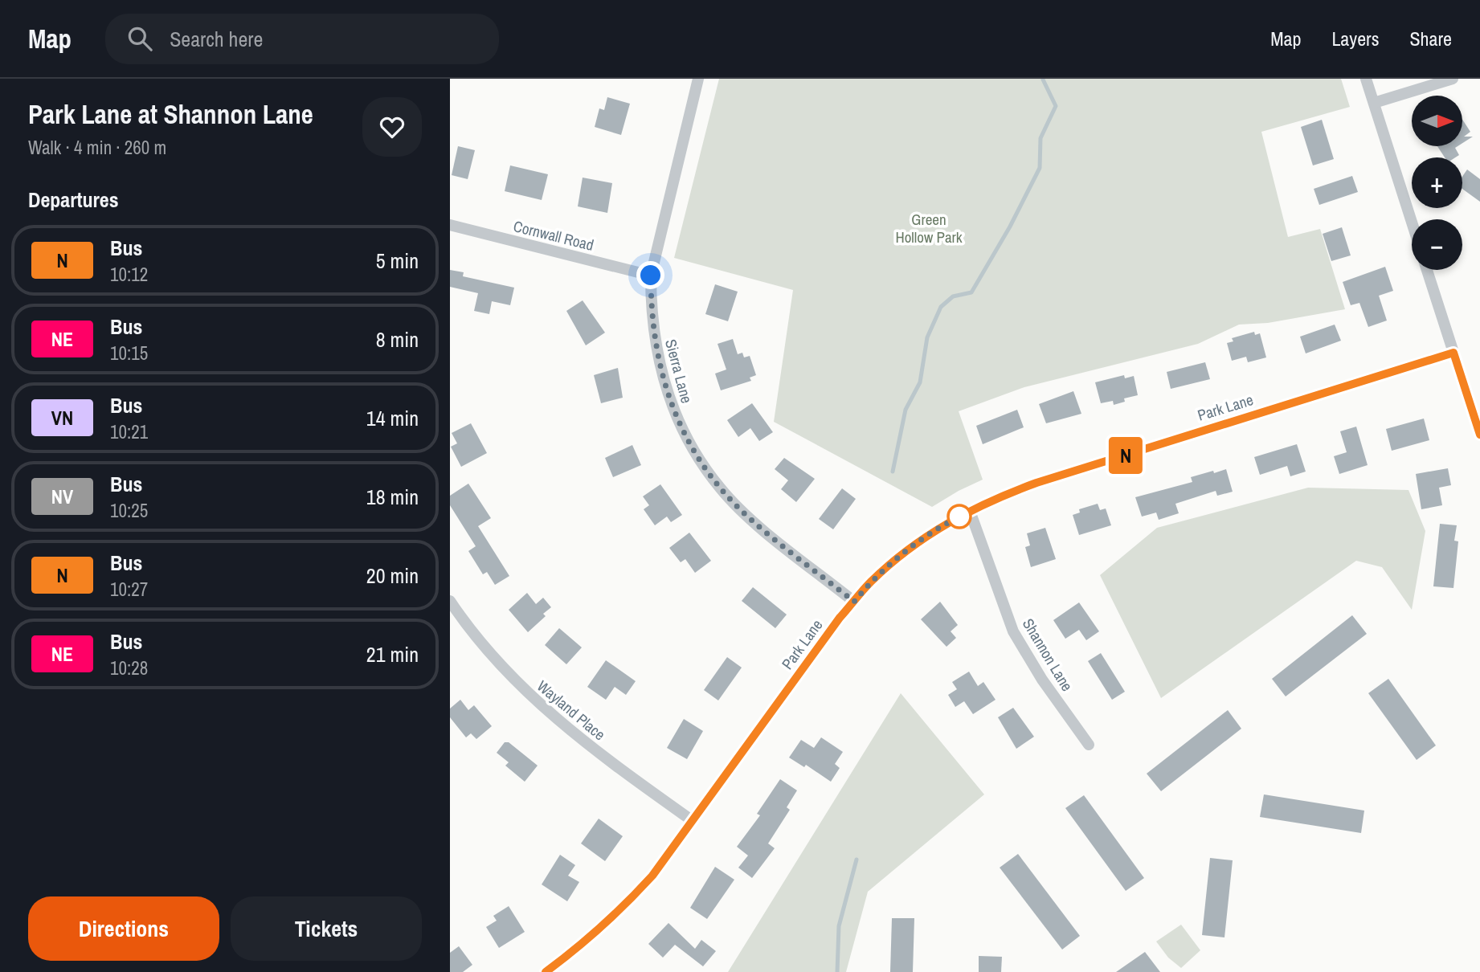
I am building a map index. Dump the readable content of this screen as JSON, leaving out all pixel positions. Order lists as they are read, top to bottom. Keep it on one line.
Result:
{"streets":{"street":["Cornwall Road","Sierra Lane","Park Lane","Shannon Lane","Wayland Place"]},"crossings":[["Cornwall Road","Sierra Lane"],["Sierra Lane","Park Lane"],["Park Lane","Shannon Lane"],["Park Lane","Wayland Place"]],"parks":["Green Hollow Park"],"lines":["bus line N"],"north":"right","page":{"header":"Map","search":"Search here","nav":["Map","Layers","Share"],"heading":[["Park Lane at Shannon Lane","Walk · 4 min · 260 m"],"Departures"],"on_map":"N","map_buttons":["+","−"],"list":[{"mark":"N","name":"Bus","note":"10:12","value":"5 min"},{"mark":"NE","name":"Bus","note":"10:15","value":"8 min"},{"mark":"VN","name":"Bus","note":"10:21","value":"14 min"},{"mark":"NV","name":"Bus","note":"10:25","value":"18 min"},{"mark":"N","name":"Bus","note":"10:27","value":"20 min"},{"mark":"NE","name":"Bus","note":"10:28","value":"21 min"}],"buttons":["Directions","Tickets"]}}
